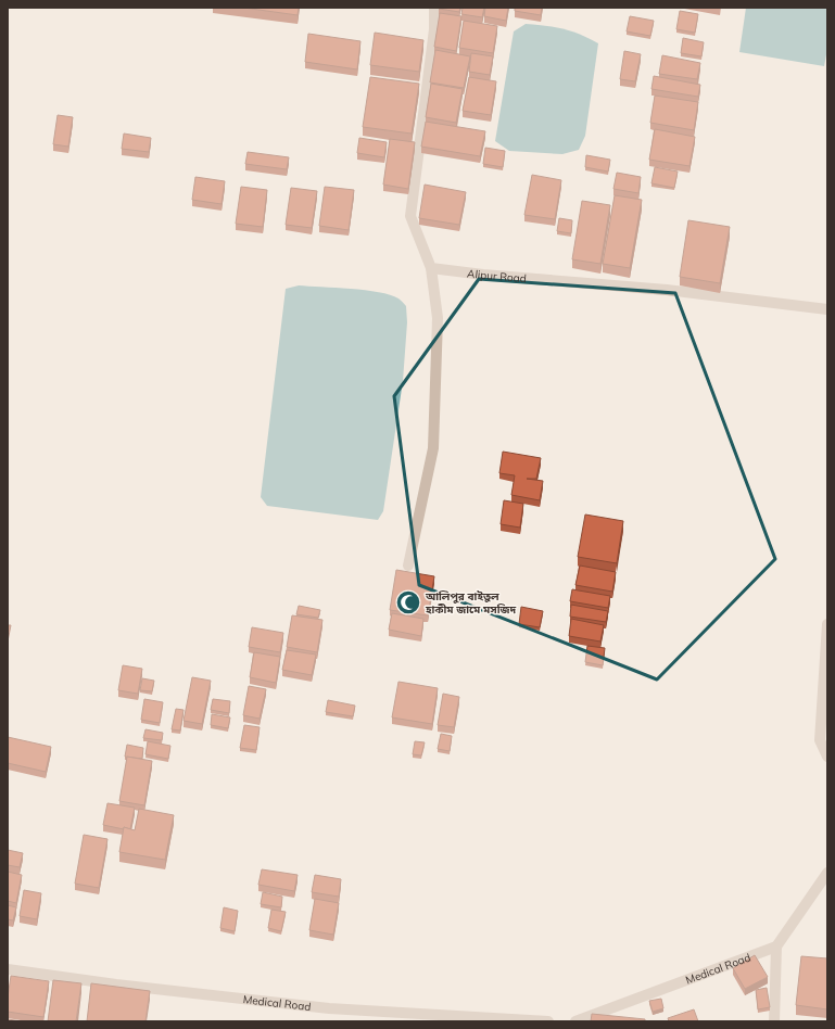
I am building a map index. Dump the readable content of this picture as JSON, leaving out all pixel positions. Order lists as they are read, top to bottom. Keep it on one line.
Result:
{"streets":{"street":["Alipur Road","Medical Road"]},"places":{"mosque":["আলিপুর বাইতুল হাকীম জামে মসজিদ"]}}
